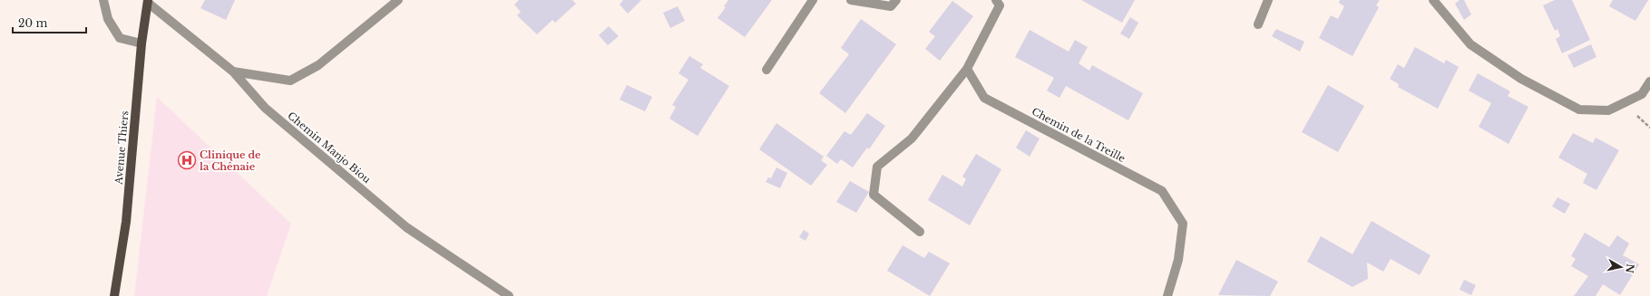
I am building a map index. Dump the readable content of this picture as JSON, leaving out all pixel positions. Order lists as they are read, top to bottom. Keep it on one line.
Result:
{"streets":{"main road":["Avenue Thiers"],"street":["Chemin de la Treille","Chemin Manjo Biou"]},"crossings":[["Avenue Thiers","Chemin Manjo Biou"]],"places":{"hospital":["Clinique de la Chênaie"]},"scale_bar":"20 m","north":"right"}
